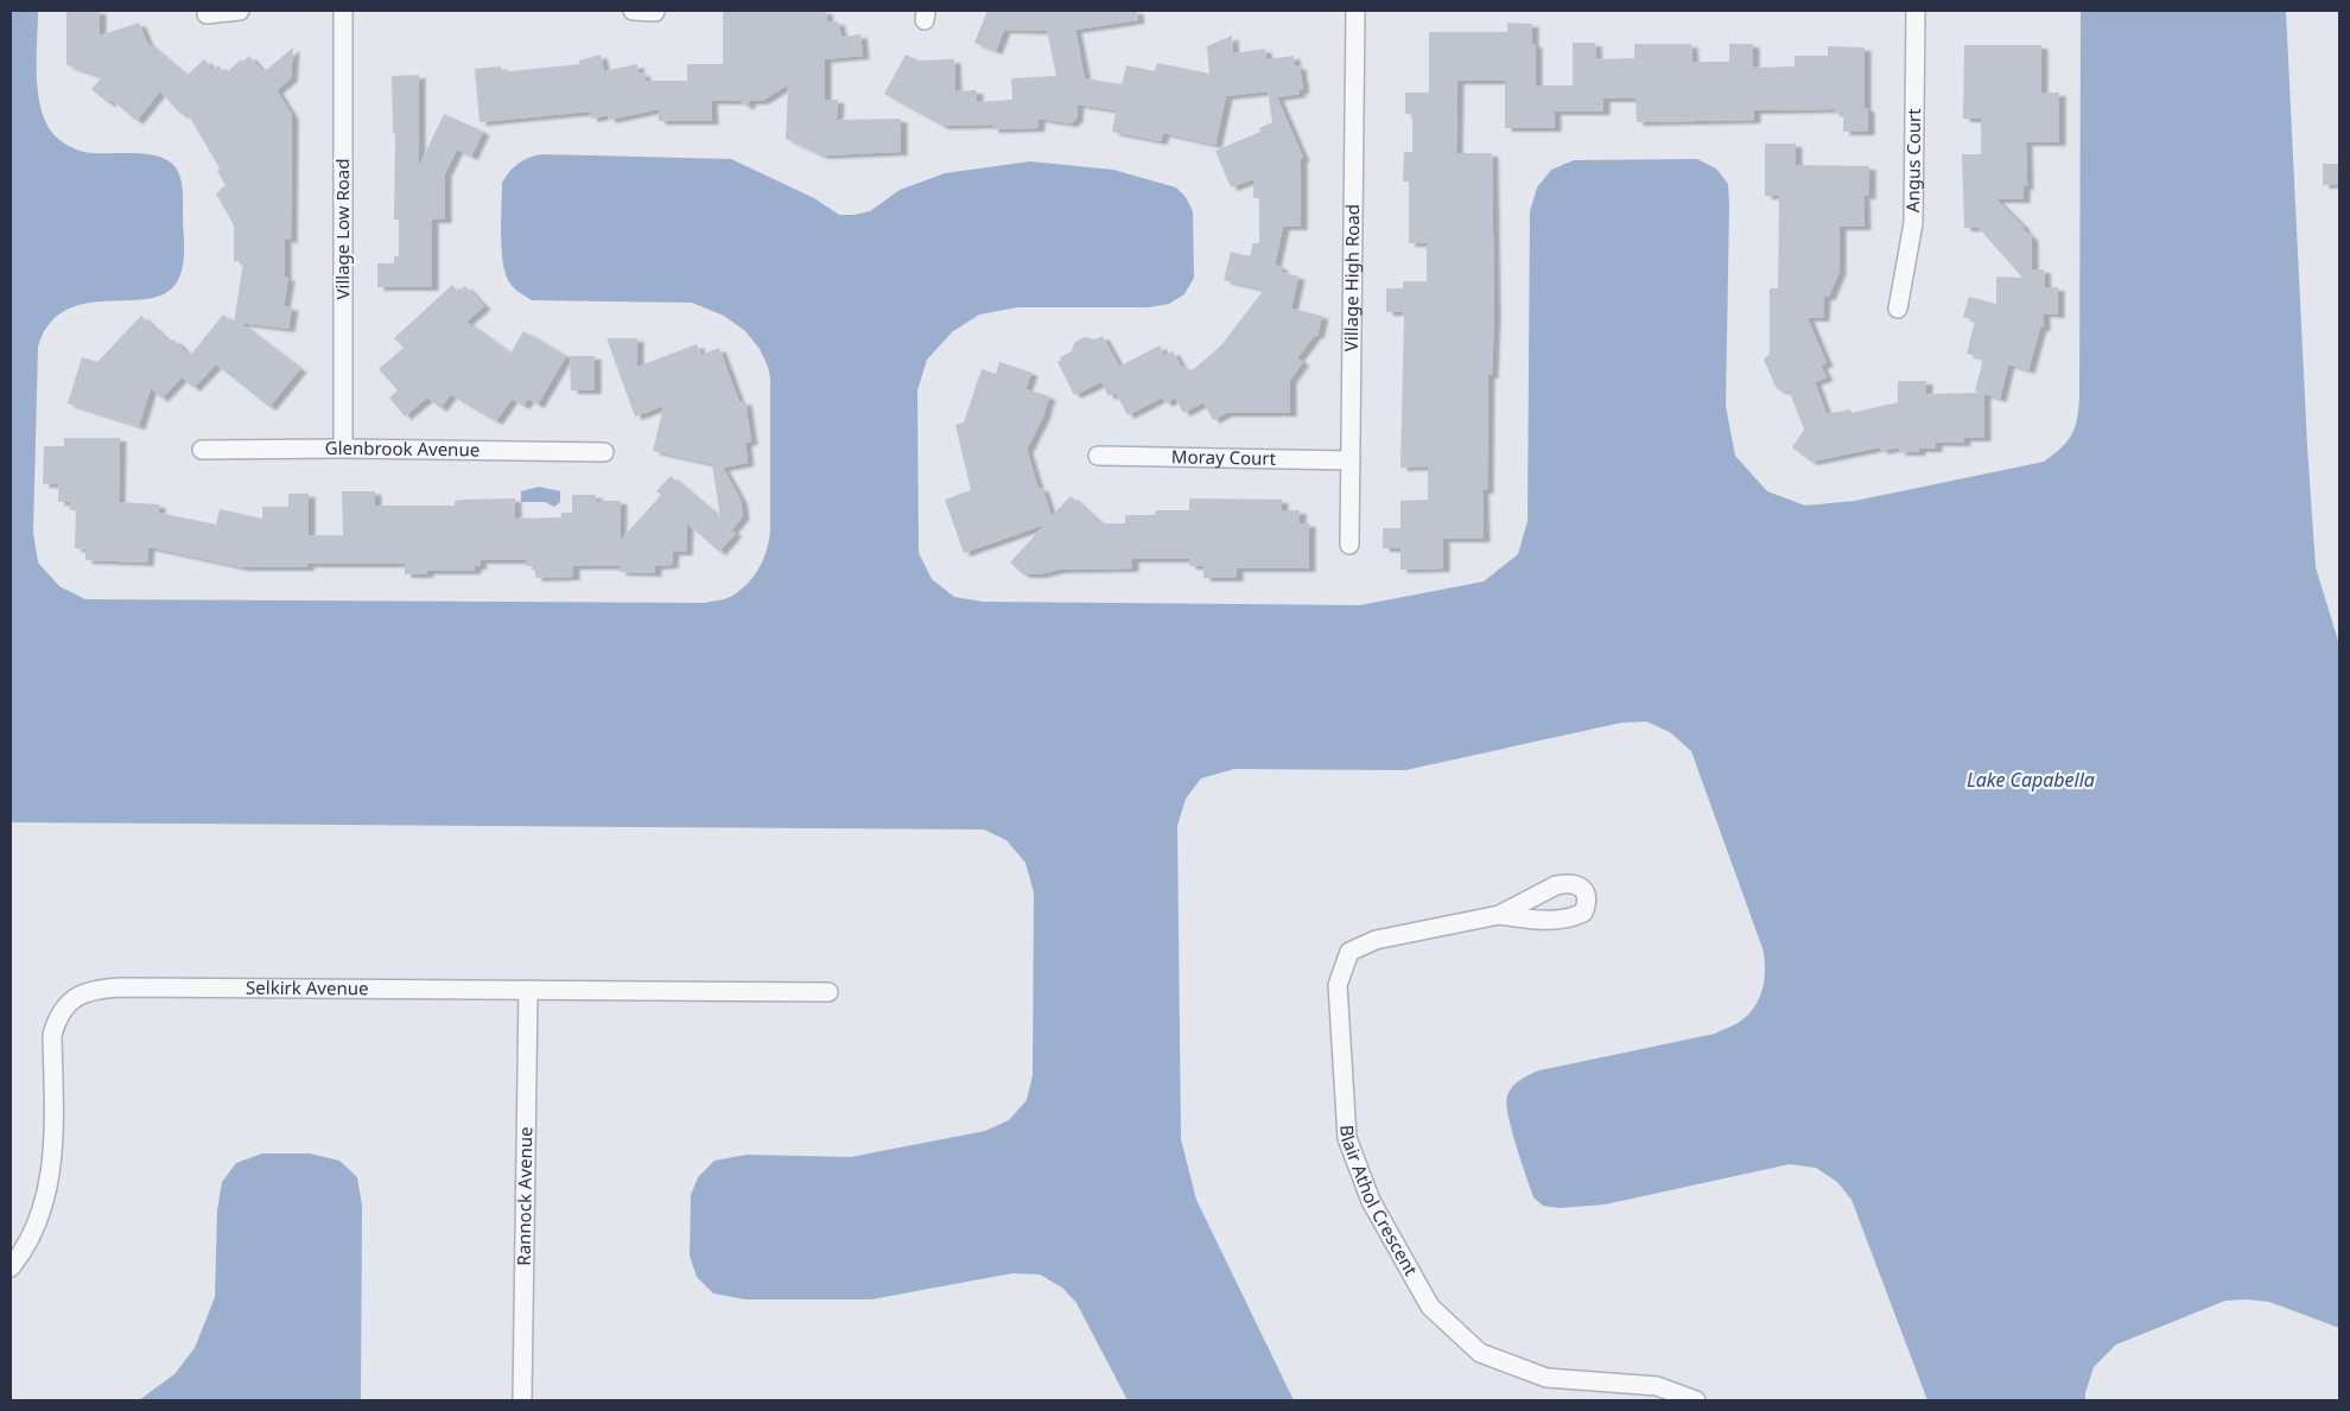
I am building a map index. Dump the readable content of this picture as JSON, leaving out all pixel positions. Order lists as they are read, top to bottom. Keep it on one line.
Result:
{"streets":{"street":["Angus Court","Village Low Road","Village High Road","Glenbrook Avenue","Moray Court","Selkirk Avenue","Rannock Avenue","Blair Athol Crescent"]},"crossings":[["Village Low Road","Glenbrook Avenue"],["Village High Road","Moray Court"],["Selkirk Avenue","Rannock Avenue"]],"water":["Lake Capabella"]}
